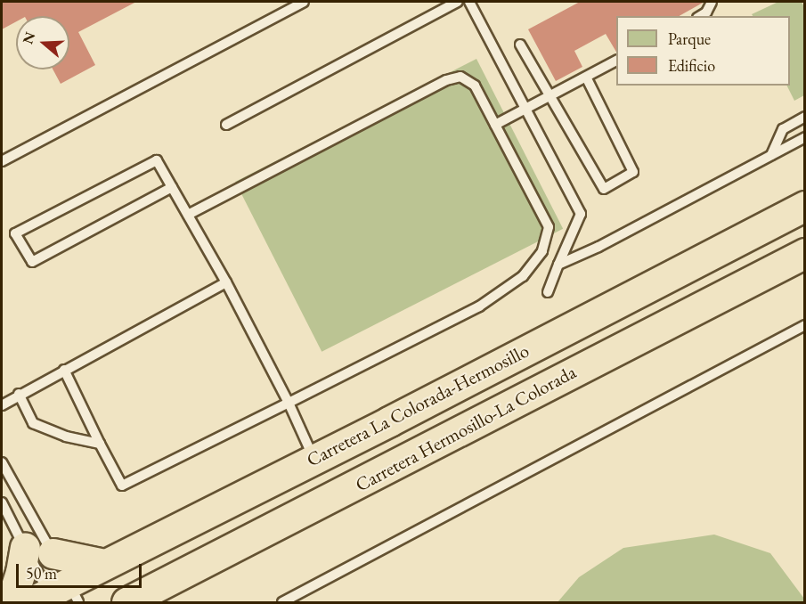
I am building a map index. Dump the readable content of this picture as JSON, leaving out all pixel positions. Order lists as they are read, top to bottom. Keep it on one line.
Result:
{"streets":{"highway":["Carretera La Colorada-Hermosillo","Carretera Hermosillo-La Colorada"]},"legend":["Parque","Edificio"],"scale_bar":"50 m","north":"left"}
